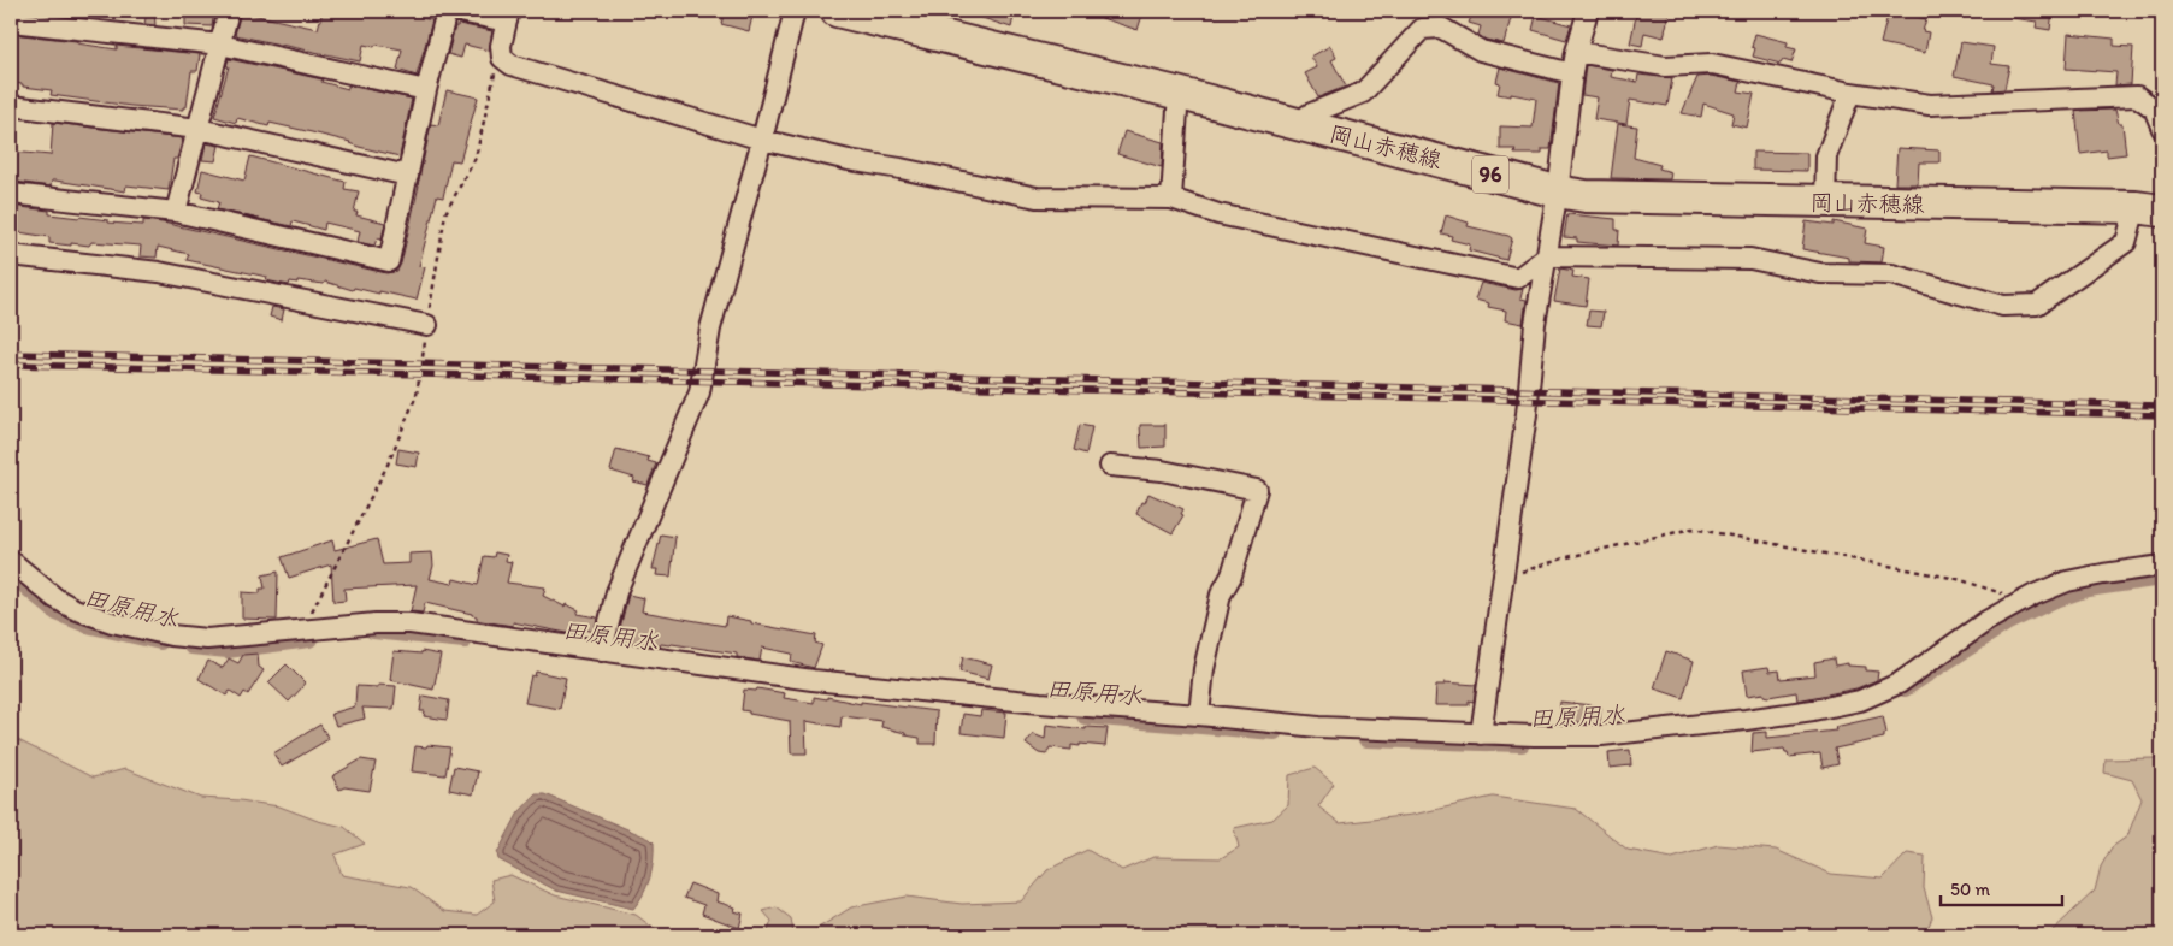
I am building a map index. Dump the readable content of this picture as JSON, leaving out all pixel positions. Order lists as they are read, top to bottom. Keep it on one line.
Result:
{"streets":{"main road":["岡山赤穂線","96"]},"water":["田原用水"],"scale_bar":"50 m"}
